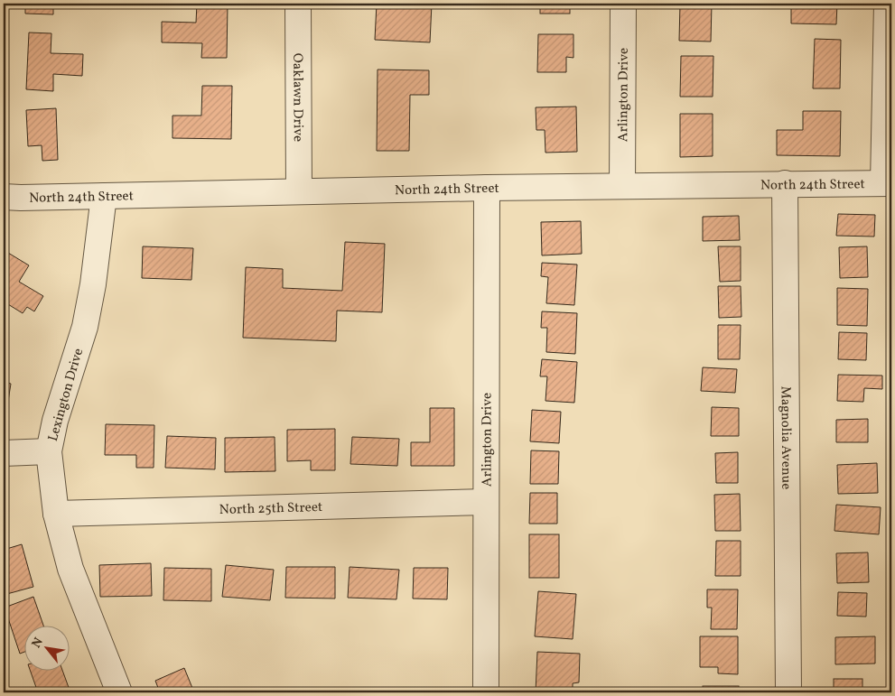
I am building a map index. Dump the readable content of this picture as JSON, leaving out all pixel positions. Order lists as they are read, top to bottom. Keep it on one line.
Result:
{"streets":{"street":["Arlington Drive","Oaklawn Drive","North 24th Street","Lexington Drive","Magnolia Avenue","North 25th Street"]},"crossings":[["Arlington Drive","North 24th Street"],["Arlington Drive","North 25th Street"],["Oaklawn Drive","North 24th Street"],["North 24th Street","Lexington Drive"],["North 24th Street","Magnolia Avenue"],["Lexington Drive","North 25th Street"]],"north":"top left"}
